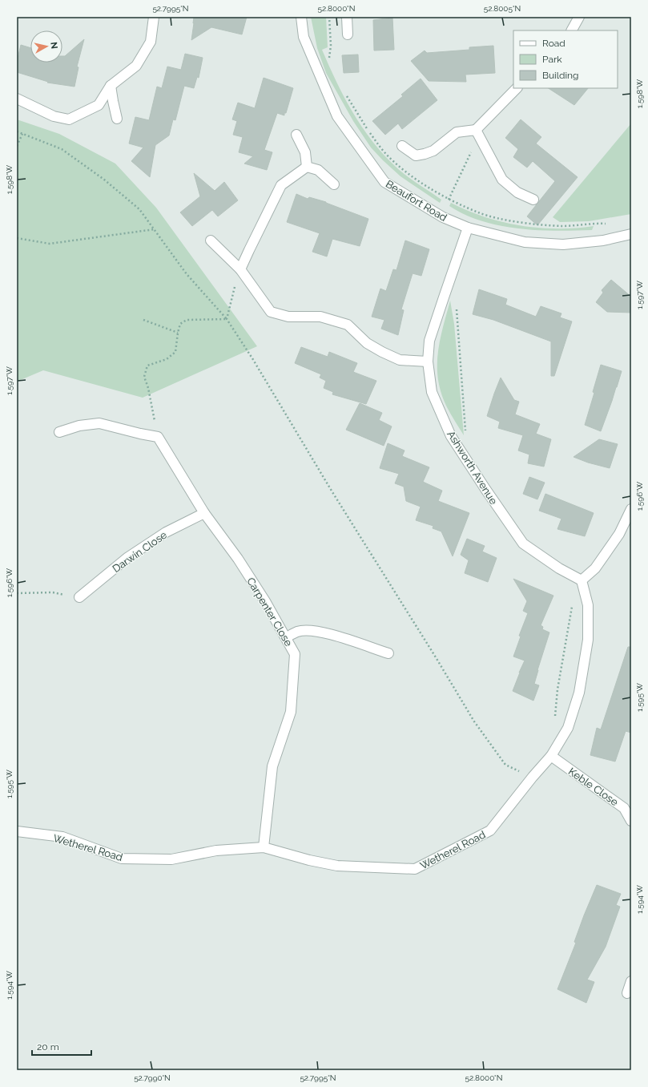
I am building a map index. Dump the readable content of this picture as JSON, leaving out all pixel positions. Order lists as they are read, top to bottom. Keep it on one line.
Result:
{"streets":{"street":["Beaufort Road","Ashworth Avenue","Darwin Close","Carpenter Close","Keble Close","Wetherel Road"]},"crossings":[["Beaufort Road","Ashworth Avenue"],["Ashworth Avenue","Wetherel Road"],["Darwin Close","Carpenter Close"],["Carpenter Close","Wetherel Road"],["Keble Close","Wetherel Road"]],"legend":["Road","Park","Building"],"scale_bar":"20 m","north":"right","coordinates":["52.7995°N","52.8000°N","52.8005°N","1.598°W","1.597°W","1.596°W","1.595°W","1.594°W","52.7990°N"]}
